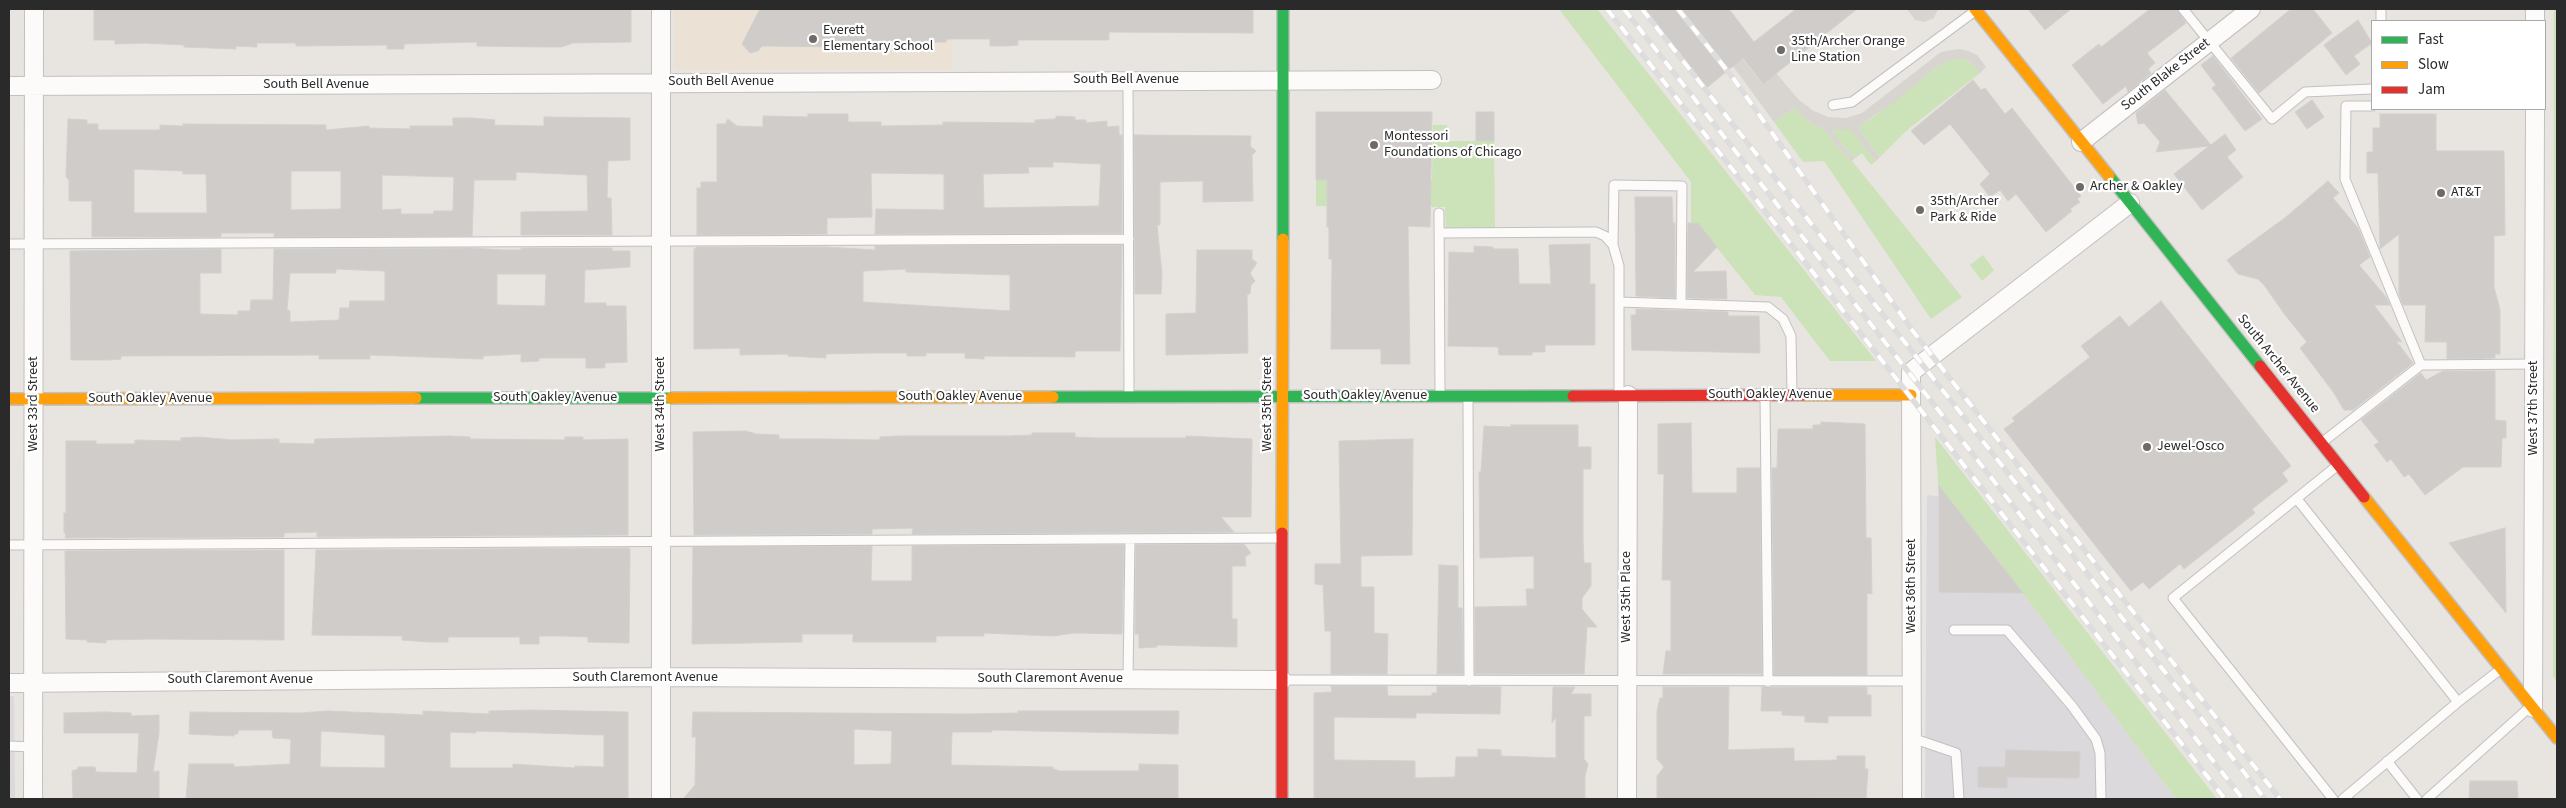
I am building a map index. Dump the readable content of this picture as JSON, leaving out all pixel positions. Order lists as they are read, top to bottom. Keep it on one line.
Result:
{"streets":{"street":["South Blake Street","South Bell Avenue","South Archer Avenue","South Oakley Avenue","West 33rd Street","West 34th Street","West 35th Street","West 37th Street","West 36th Street","West 35th Place","South Claremont Avenue"]},"crossings":[["South Blake Street","South Archer Avenue"],["South Bell Avenue","West 33rd Street"],["South Bell Avenue","West 34th Street"],["South Bell Avenue","West 35th Street"],["South Archer Avenue","West 37th Street"],["South Archer Avenue","West 36th Street"],["South Oakley Avenue","West 33rd Street"],["South Oakley Avenue","West 34th Street"],["South Oakley Avenue","West 35th Street"],["South Oakley Avenue","West 36th Street"],["South Oakley Avenue","West 35th Place"],["West 33rd Street","South Claremont Avenue"],["West 34th Street","South Claremont Avenue"],["West 35th Street","South Claremont Avenue"]],"places":["Everett Elementary School","35th/Archer Orange Line Station","Montessori Foundations of Chicago","Archer & Oakley","AT&T","35th/Archer Park & Ride","Jewel-Osco"],"legend":["Fast","Slow","Jam"]}
